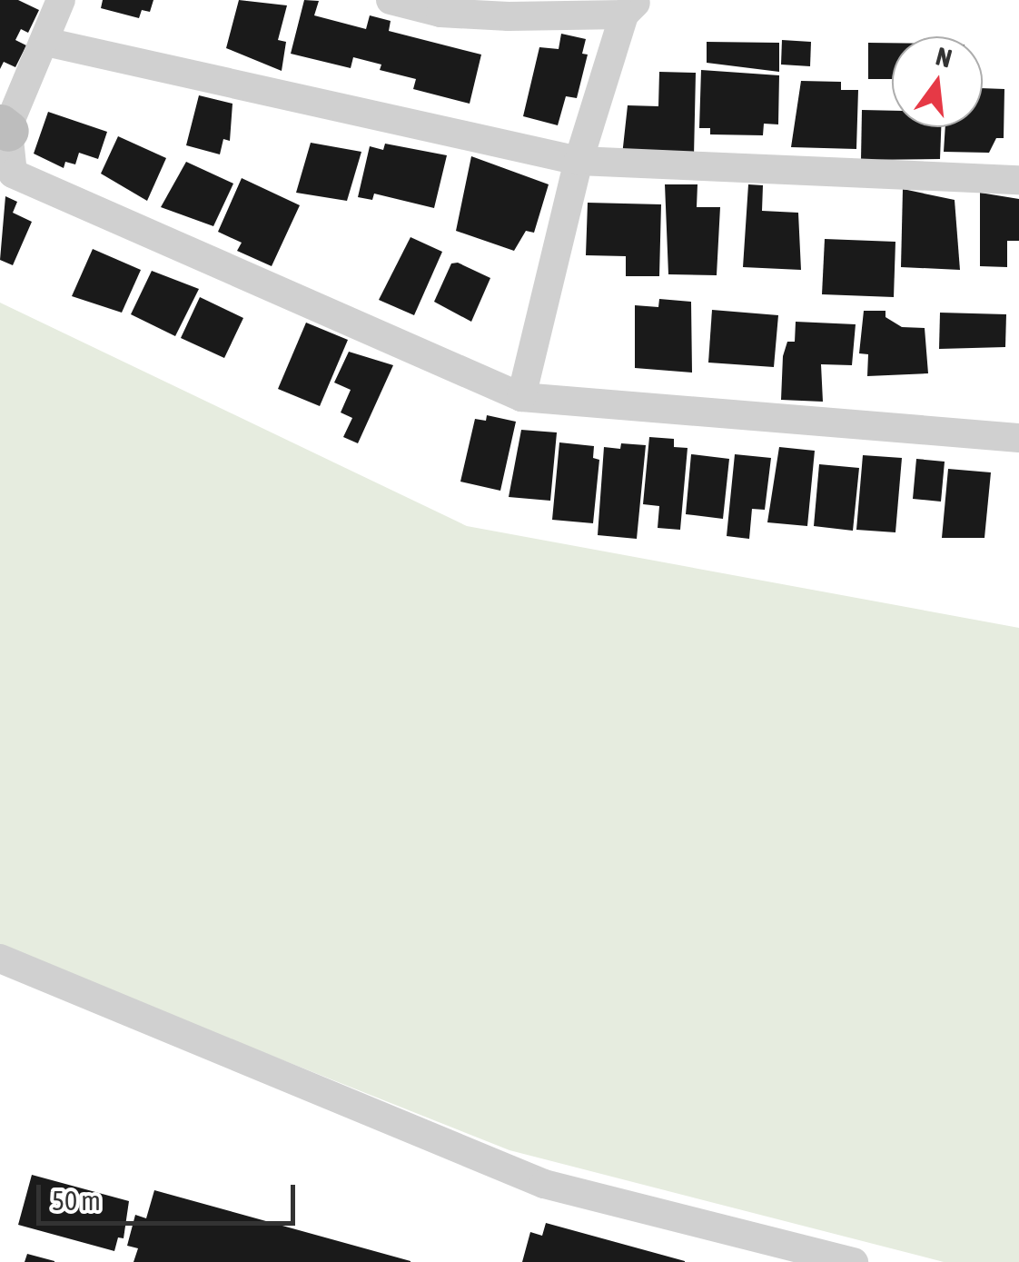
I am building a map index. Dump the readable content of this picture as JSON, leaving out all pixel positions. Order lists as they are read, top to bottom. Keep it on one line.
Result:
{"scale_bar":"50 m","north":"top"}
